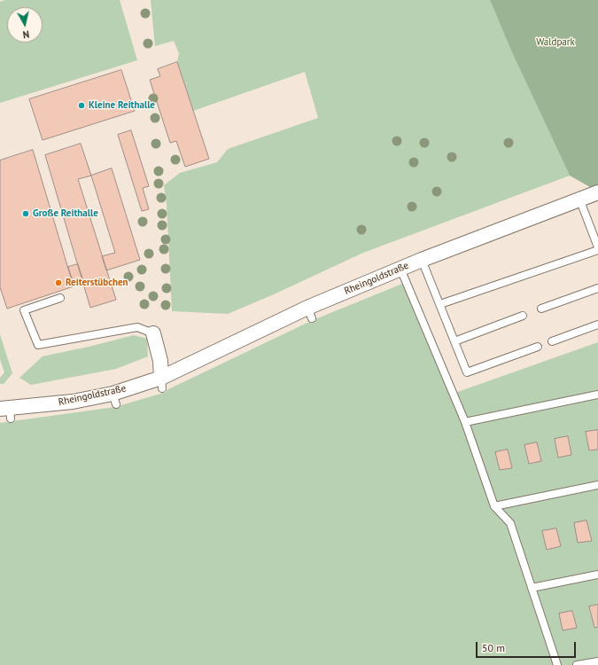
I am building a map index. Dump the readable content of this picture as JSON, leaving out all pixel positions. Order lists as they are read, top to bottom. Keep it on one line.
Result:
{"streets":{"street":["Rheingoldstraße"]},"parks":["Waldpark"],"places":["Kleine Reithalle","Große Reithalle","Reiterstübchen"],"scale_bar":"50 m","north":"bottom"}
